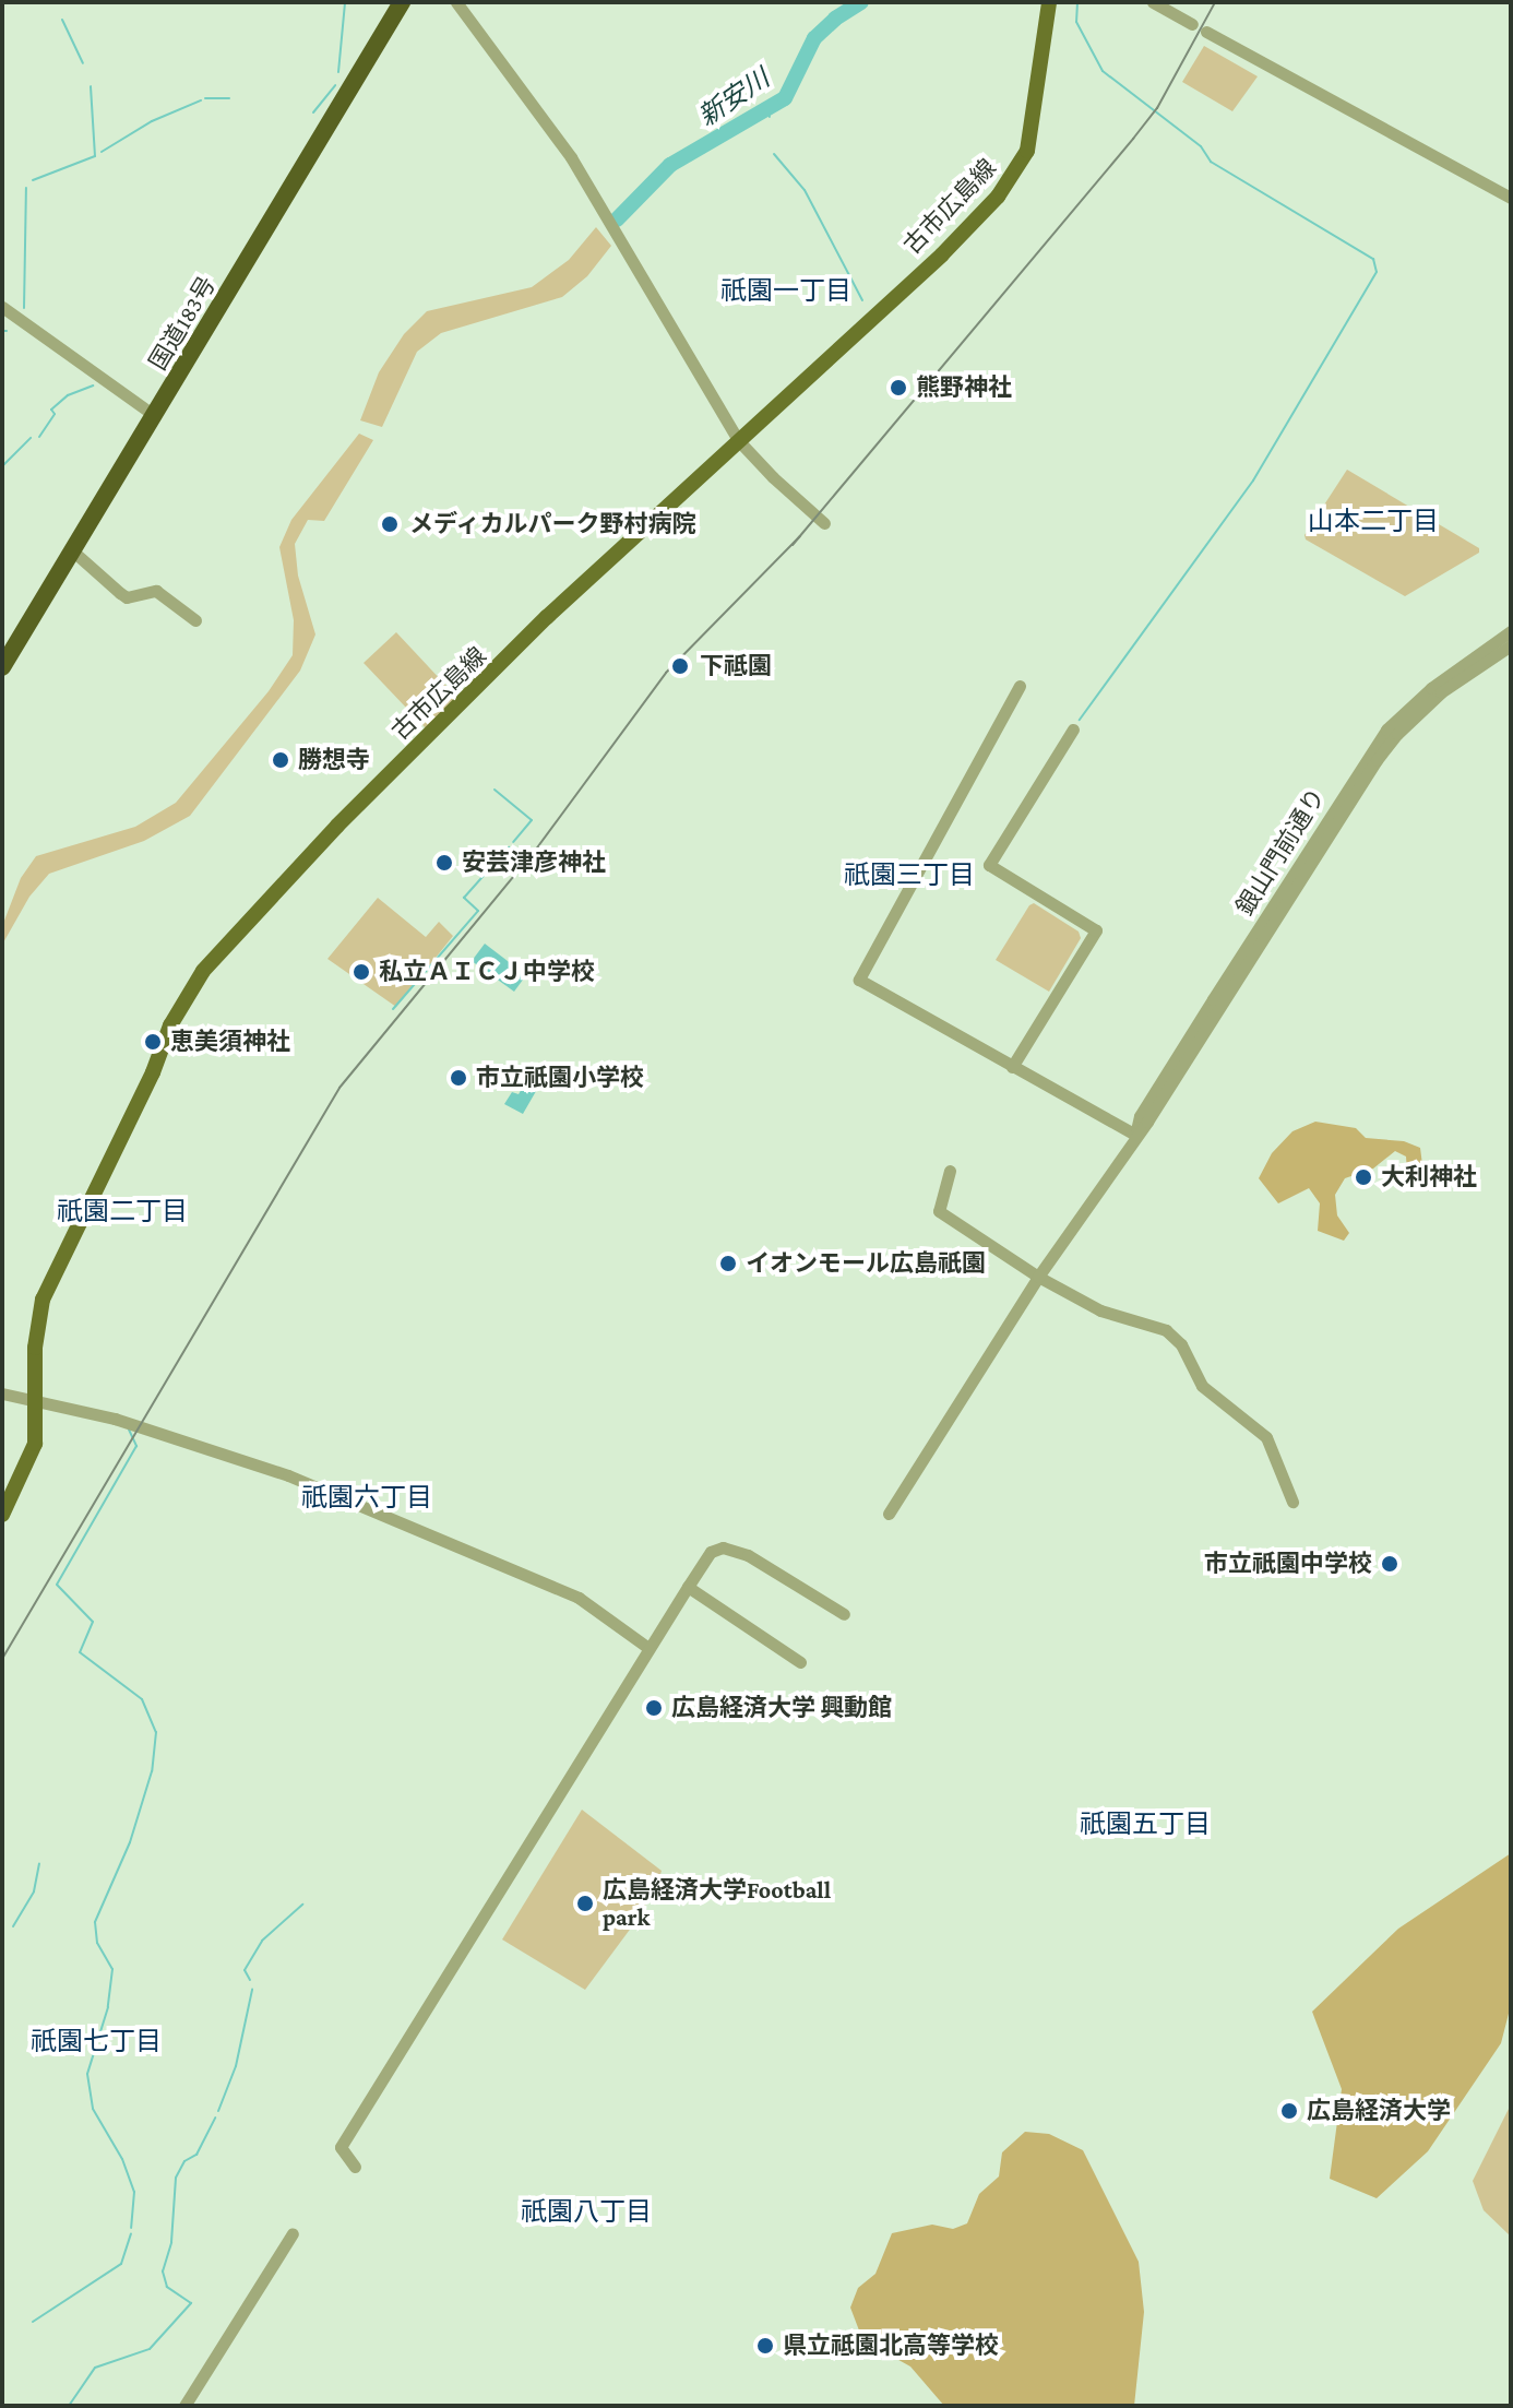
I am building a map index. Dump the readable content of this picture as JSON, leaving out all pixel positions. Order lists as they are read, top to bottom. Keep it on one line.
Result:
{"streets":{"highway":["国道183号"],"main road":["古市広島線"],"street":["銀山門前通り"]},"districts":["祇園一丁目","山本二丁目","祇園三丁目","祇園二丁目","祇園六丁目","祇園五丁目","祇園七丁目","祇園八丁目"],"water":["新安川"],"places":["熊野神社","メディカルパーク野村病院","下祗園","勝想寺","安芸津彦神社","私立ＡＩＣＪ中学校","恵美須神社","市立祇園小学校","大利神社","イオンモール広島祇園","市立祇園中学校","広島経済大学 興動館","広島経済大学Football park","広島経済大学","県立祗園北高等学校"]}
